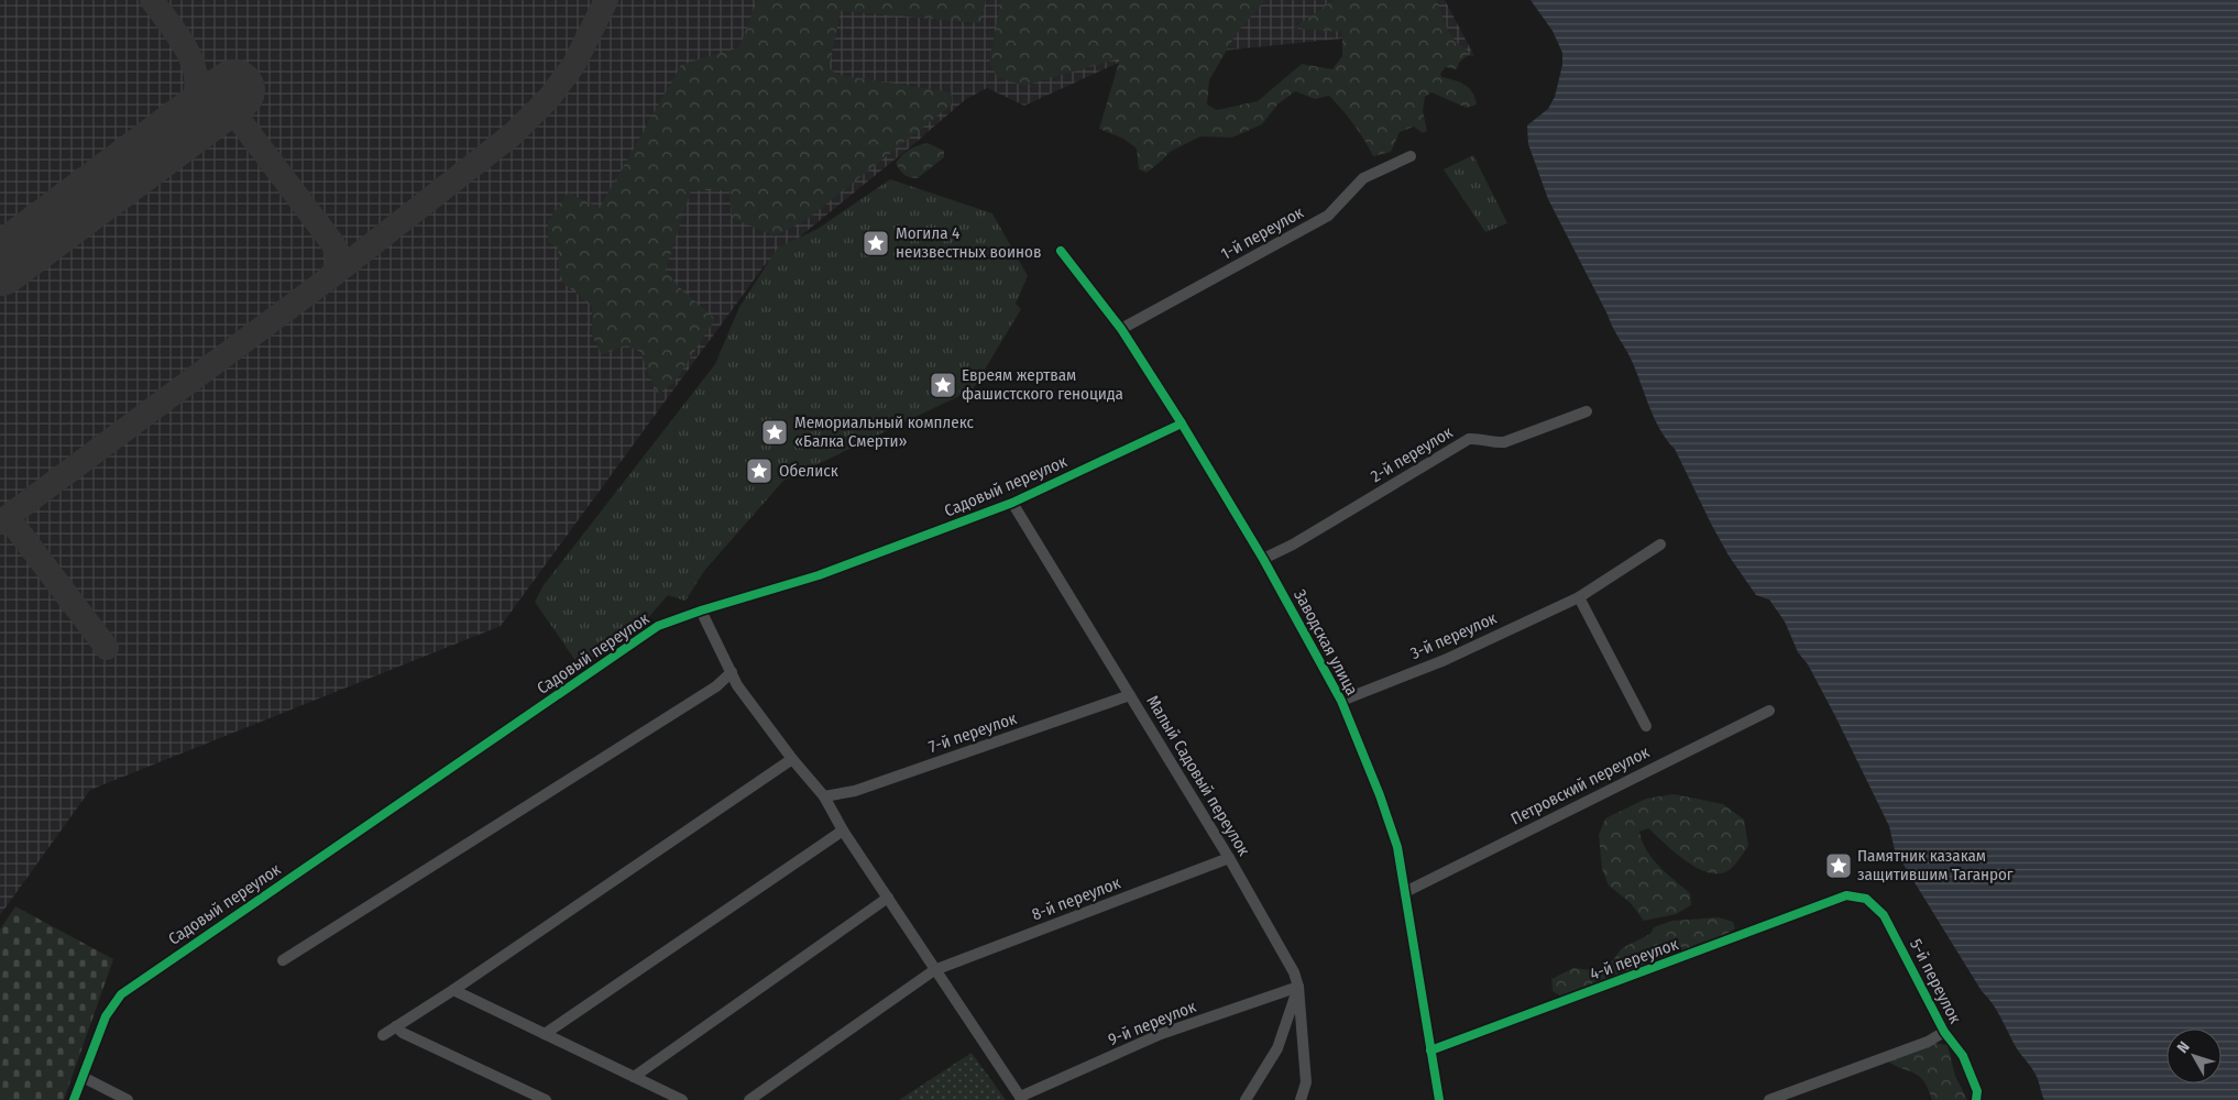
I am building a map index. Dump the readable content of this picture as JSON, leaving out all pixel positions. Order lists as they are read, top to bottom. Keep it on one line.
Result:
{"streets":{"street":["1-й переулок","2-й переулок","Садовый переулок","3-й переулок","Заводская улица","7-й переулок","Малый Садовый переулок","Петровский переулок","8-й переулок","4-й переулок","5-й переулок","9-й переулок"]},"crossings":[["1-й переулок","Заводская улица"],["2-й переулок","Заводская улица"],["Садовый переулок","Заводская улица"],["Садовый переулок","Малый Садовый переулок"],["3-й переулок","Заводская улица"],["Заводская улица","Петровский переулок"],["Заводская улица","4-й переулок"],["7-й переулок","Малый Садовый переулок"],["Малый Садовый переулок","8-й переулок"],["Малый Садовый переулок","9-й переулок"],["4-й переулок","5-й переулок"]],"places":{"place":["Могила 4 неизвестных воинов","Евреям жертвам фашистского геноцида","Мемориальный комплекс «Балка Смерти»","Обелиск","Памятник казакам защитившим Таганрог"]},"north":"top left"}
